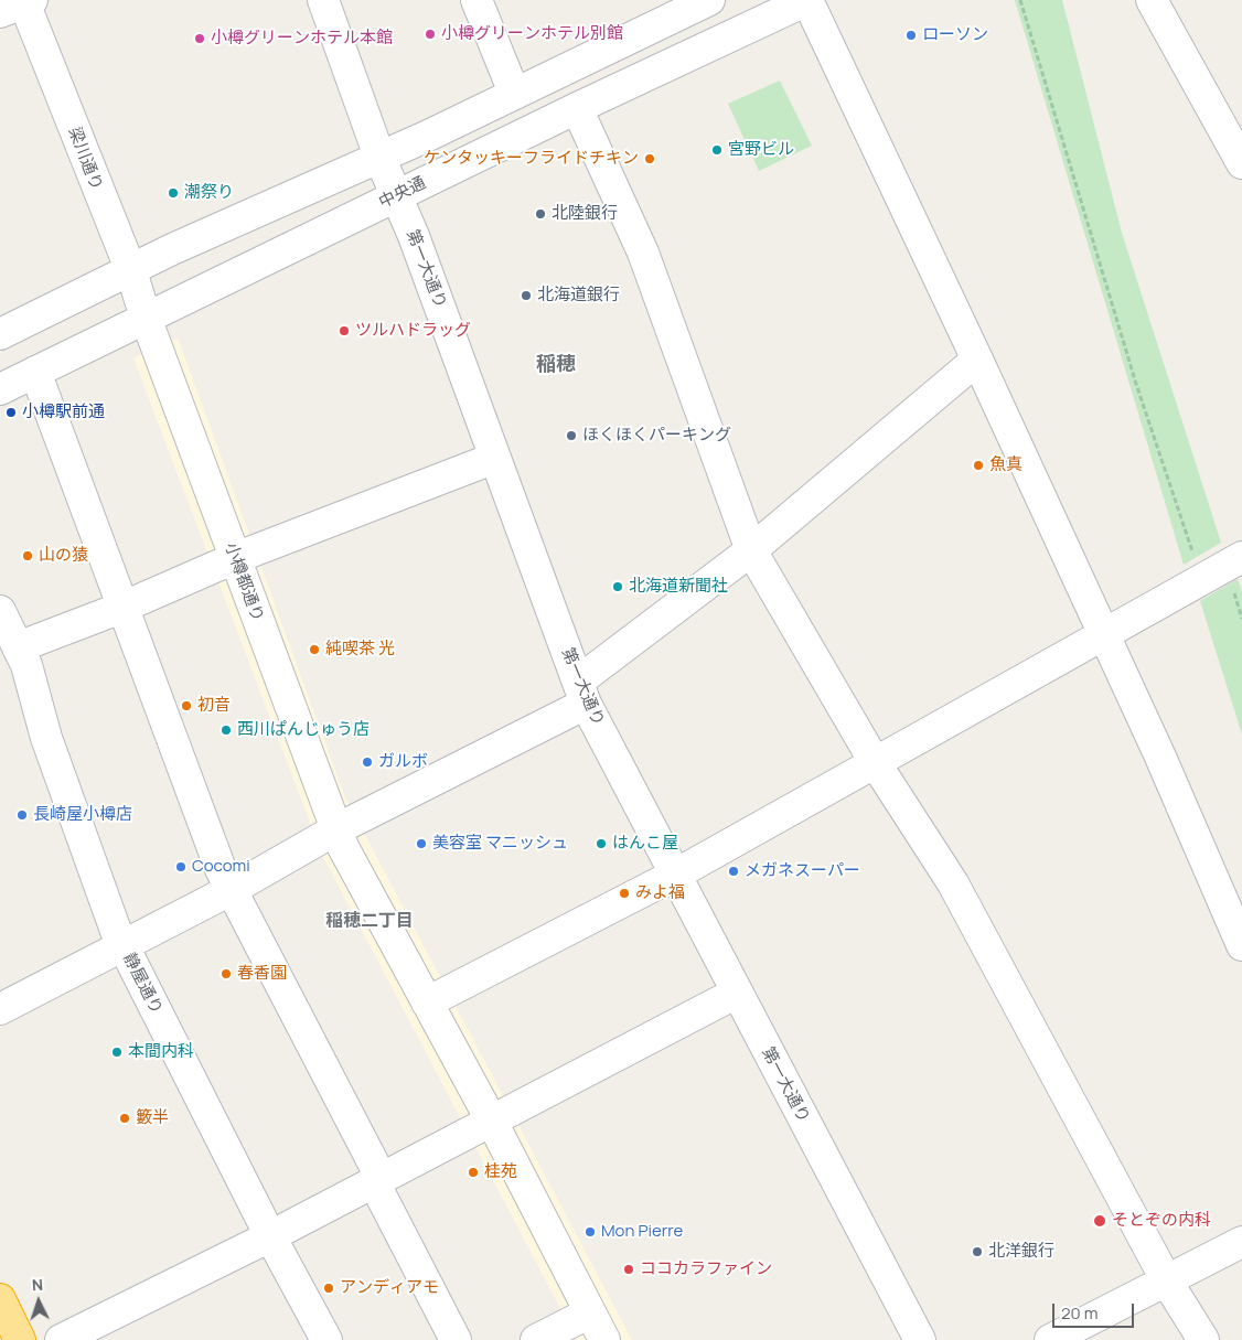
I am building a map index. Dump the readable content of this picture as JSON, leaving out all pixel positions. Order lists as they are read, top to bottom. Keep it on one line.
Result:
{"streets":{"street":["梁川通り","中央通","第一大通り","小樽都通り","静屋通り"]},"crossings":[["梁川通り","中央通"],["梁川通り","小樽都通り"],["中央通","第一大通り"],["中央通","小樽都通り"]],"districts":["稲穂","稲穂二丁目"],"places":["小樽グリーンホテル別館","ローソン","小樽グリーンホテル本館","宮野ビル","ケンタッキーフライドチキン","潮祭り","北陸銀行","北海道銀行","ツルハドラッグ","小樽駅前通","ほくほくパーキング","魚真","山の猿","北海道新聞社","純喫茶 光","初音","西川ぱんじゅう店","ガルボ","長崎屋小樽店","美容室 マニッシュ","はんこ屋","Cocomi","メガネスーパー","みよ福","春香園","本間内科","籔半","桂苑","そとぞの内科","Mon Pierre","北洋銀行","ココカラファイン","アンディアモ"],"scale_bar":"20 m","north":"top"}
